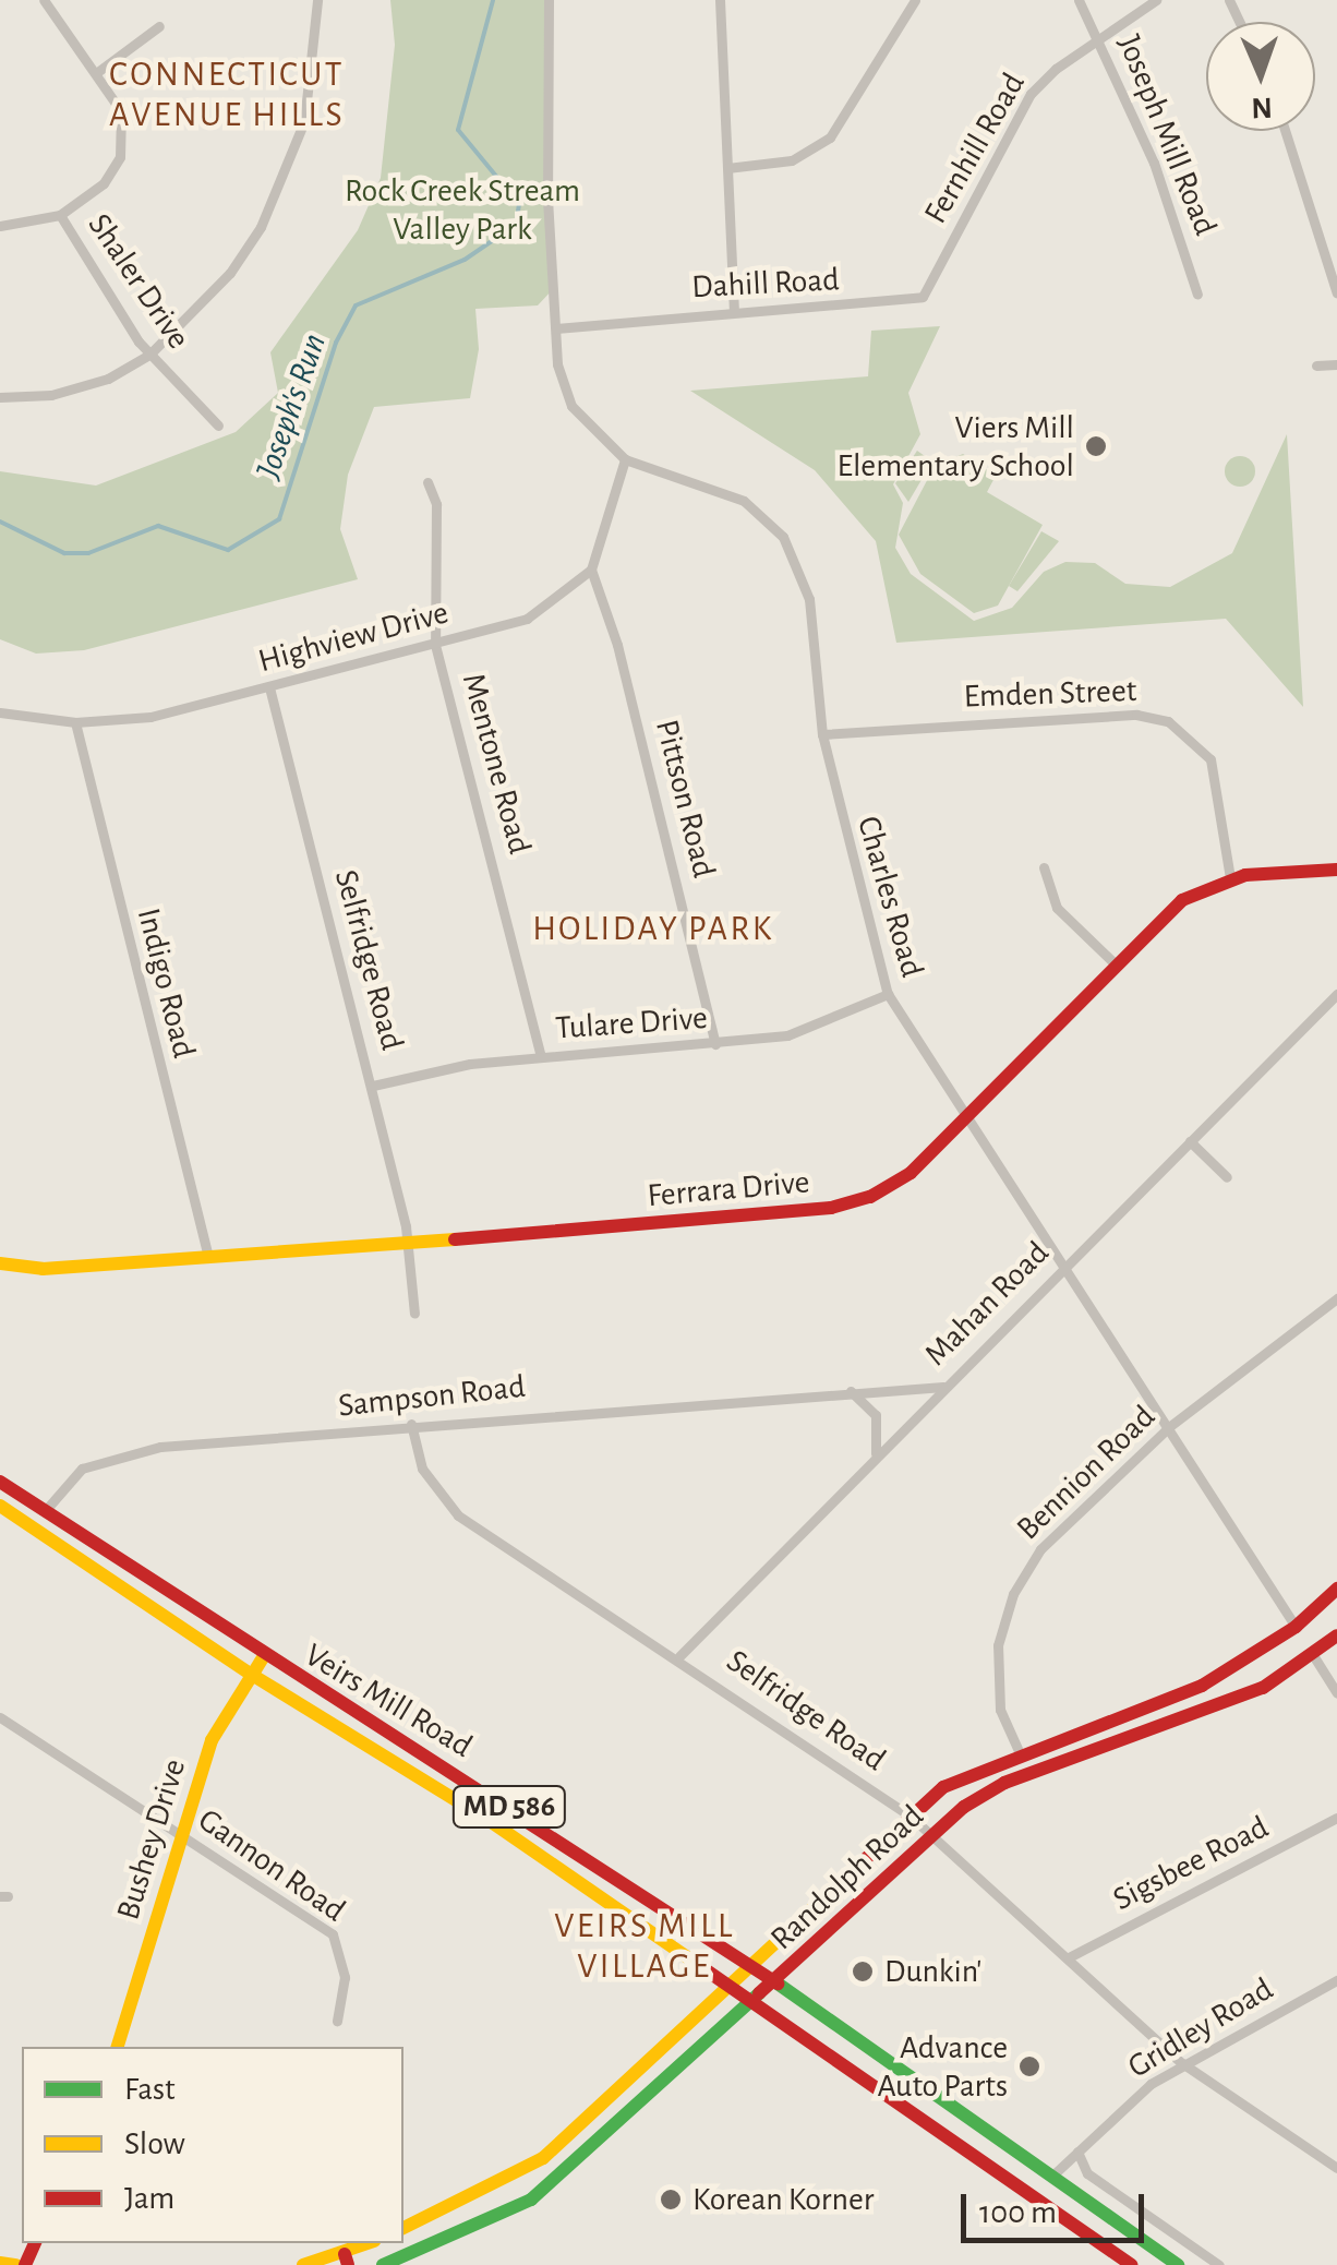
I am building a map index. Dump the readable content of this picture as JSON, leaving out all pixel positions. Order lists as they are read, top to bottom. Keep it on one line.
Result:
{"streets":{"main road":["Ferrara Drive","Veirs Mill Road","MD 586","Bushey Drive","Randolph Road"],"street":["Joseph Mill Road","Fernhill Road","Shaler Drive","Dahill Road","Highview Drive","Emden Street","Mentone Road","Pittson Road","Charles Road","Selfridge Road","Indigo Road","Tulare Drive","Mahan Road","Sampson Road","Bennion Road","Sigsbee Road","Gannon Road","Gridley Road"]},"crossings":[["Joseph Mill Road","Fernhill Road"],["Fernhill Road","Dahill Road"],["Dahill Road","Charles Road"],["Highview Drive","Mentone Road"],["Highview Drive","Pittson Road"],["Highview Drive","Selfridge Road"],["Highview Drive","Indigo Road"],["Emden Street","Charles Road"],["Emden Street","Ferrara Drive"],["Mentone Road","Tulare Drive"],["Pittson Road","Tulare Drive"],["Charles Road","Tulare Drive"],["Charles Road","Ferrara Drive"],["Charles Road","Mahan Road"],["Charles Road","Bennion Road"],["Charles Road","Randolph Road"],["Selfridge Road","Tulare Drive"],["Selfridge Road","Ferrara Drive"],["Selfridge Road","Mahan Road"],["Selfridge Road","Sampson Road"],["Selfridge Road","Sigsbee Road"],["Selfridge Road","Randolph Road"],["Selfridge Road","Gridley Road"],["Indigo Road","Ferrara Drive"],["Mahan Road","Sampson Road"],["Sampson Road","Veirs Mill Road"],["Bennion Road","Randolph Road"],["Veirs Mill Road","Bushey Drive"],["Veirs Mill Road","Randolph Road"],["Veirs Mill Road","Gridley Road"],["Bushey Drive","Gannon Road"]],"districts":["CONNECTICUT AVENUE HILLS","HOLIDAY PARK","VEIRS MILL VILLAGE"],"water":["Joseph's Run"],"parks":["Rock Creek Stream Valley Park"],"places":["Viers Mill Elementary School","Dunkin'","Advance Auto Parts","Korean Korner"],"legend":["Fast","Slow","Jam"],"scale_bar":"100 m","north":"bottom"}
